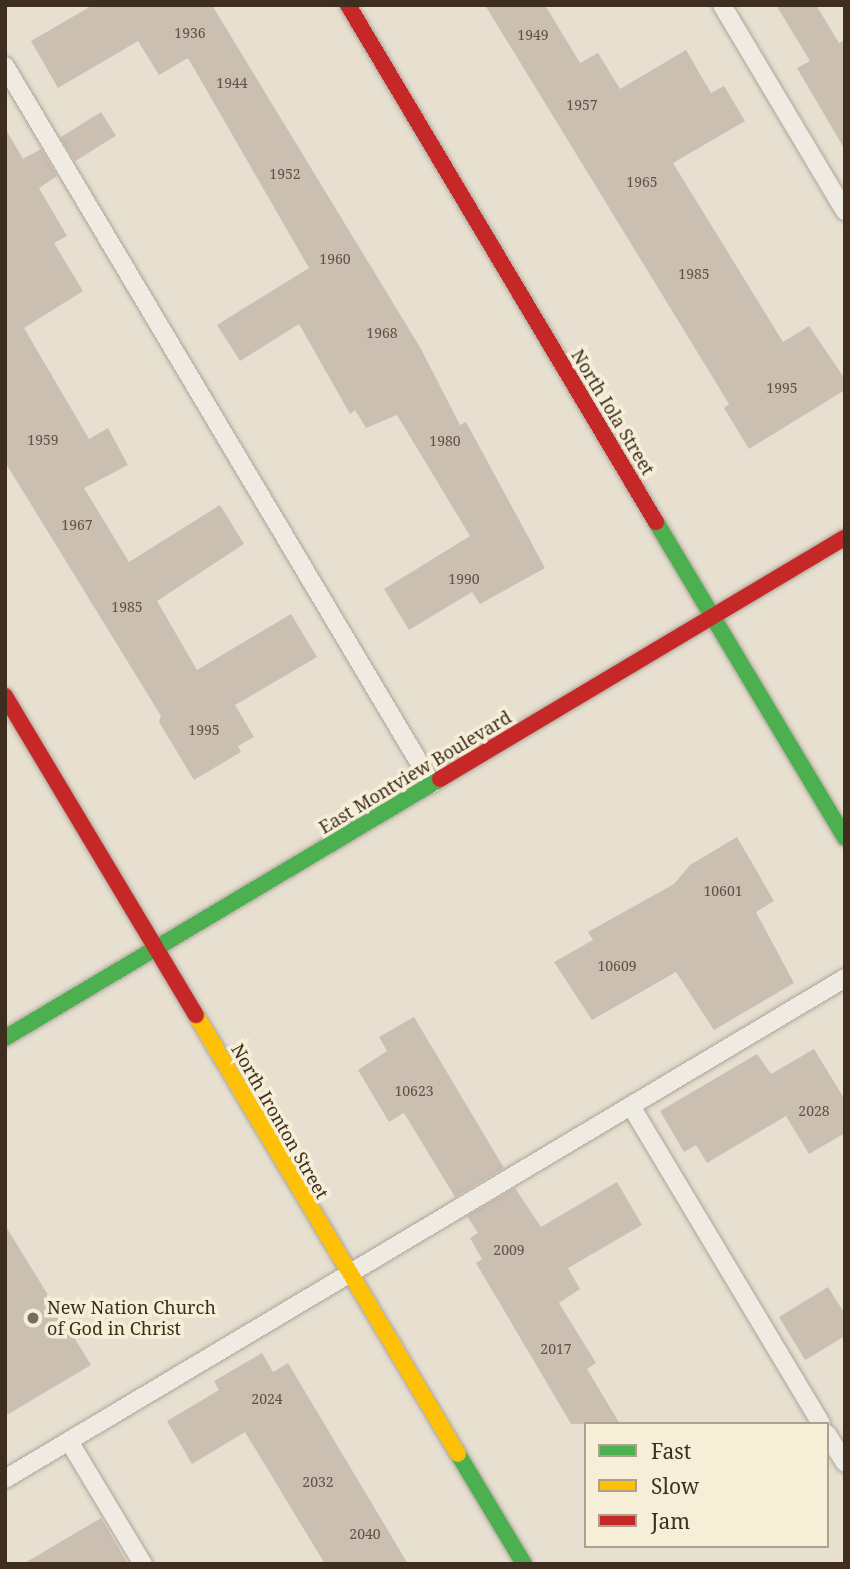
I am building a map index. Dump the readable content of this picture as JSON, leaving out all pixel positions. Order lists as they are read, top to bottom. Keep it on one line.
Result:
{"streets":{"street":["North Iola Street","East Montview Boulevard","North Ironton Street"]},"crossings":[["North Iola Street","East Montview Boulevard"],["East Montview Boulevard","North Ironton Street"]],"places":["New Nation Church of God in Christ"],"house_numbers":["1936","1949","1944","1957","1952","1965","1960","1985","1968","1995","1959","1980","1967","1990","1985","1995","10601","10609","10623","2028","2009","2017","2024","2032","2040"],"legend":["Fast","Slow","Jam"]}
